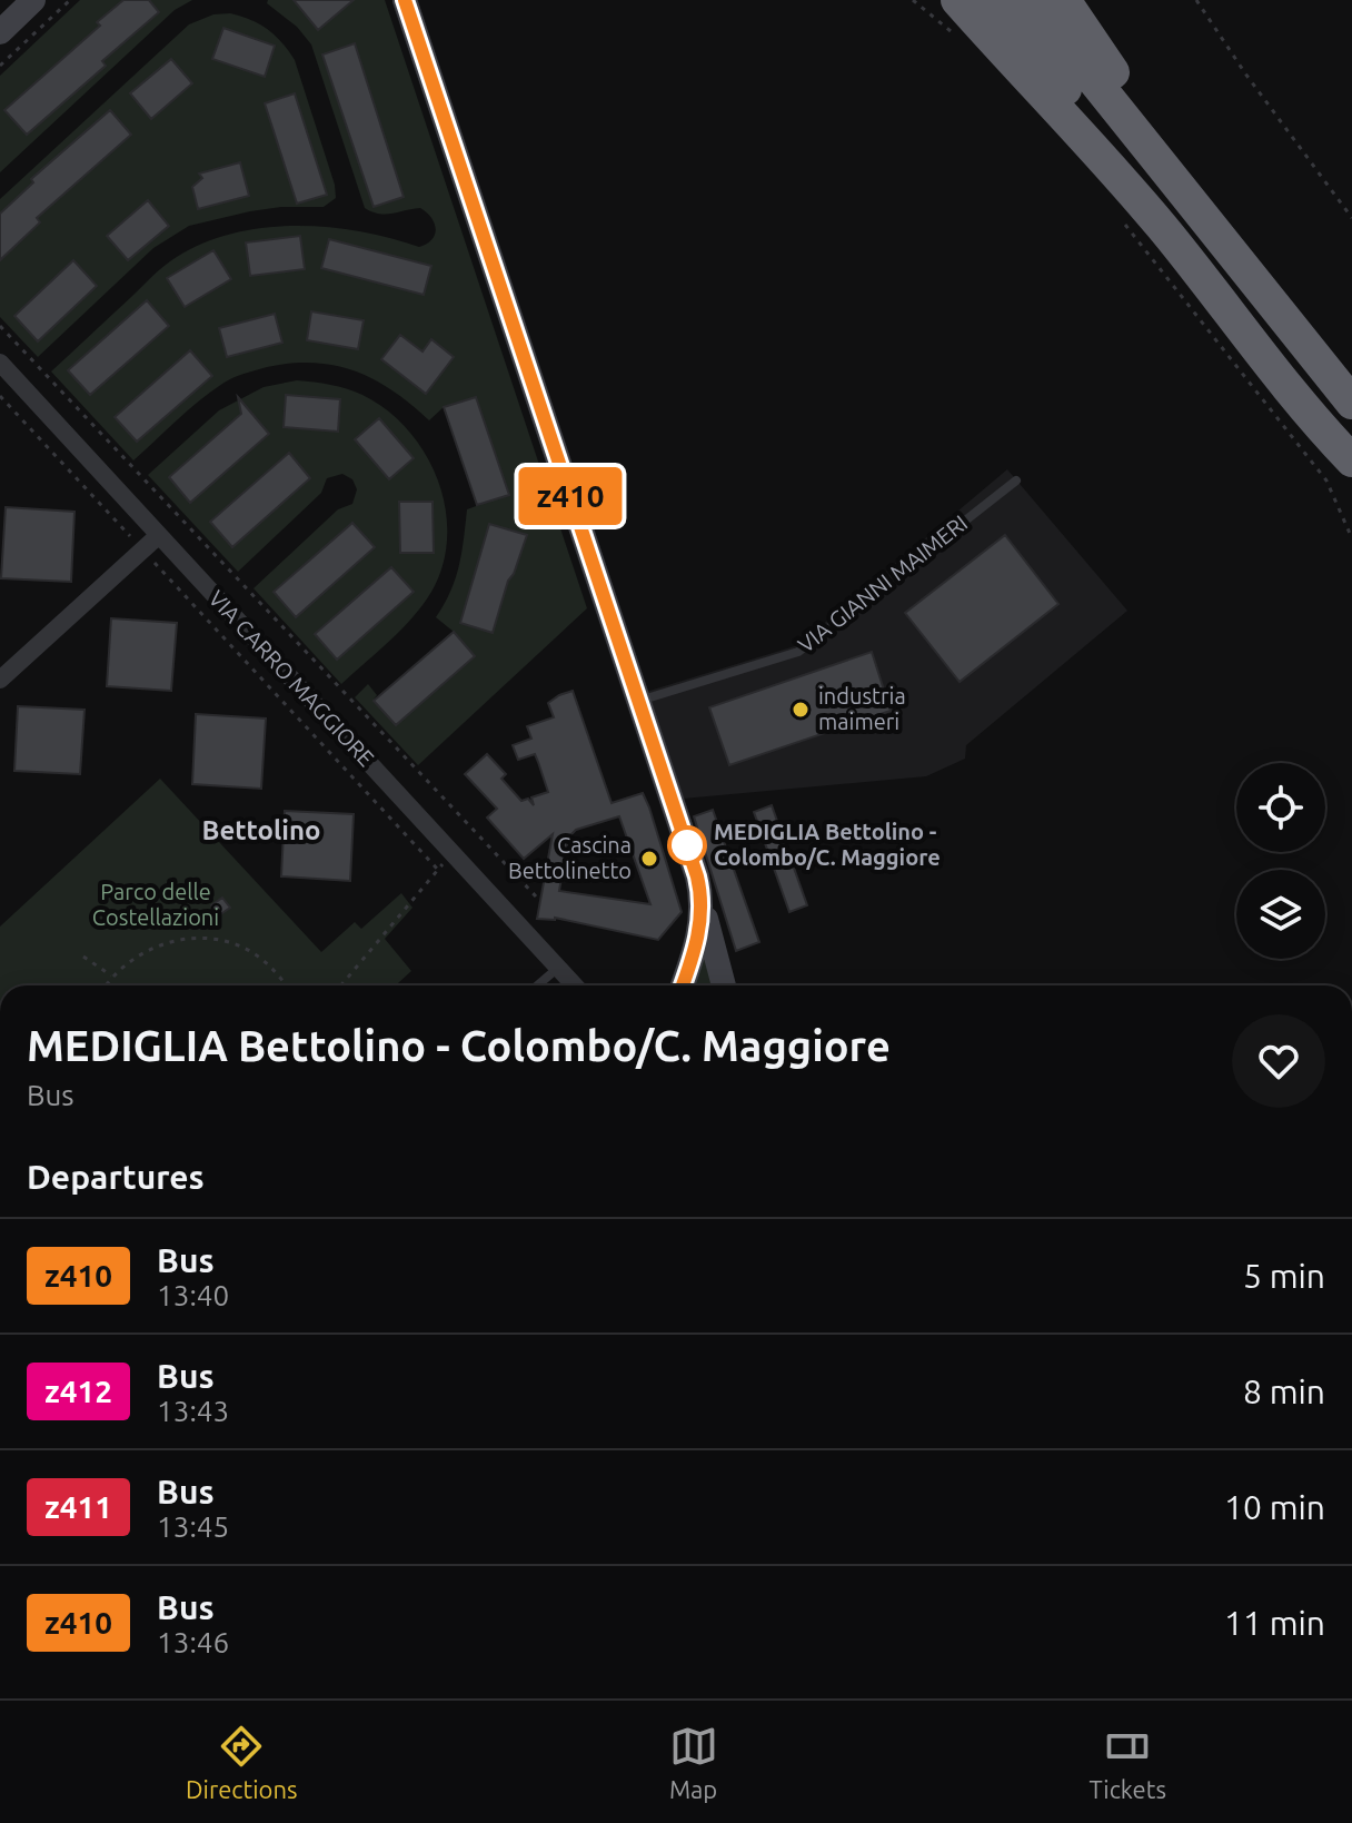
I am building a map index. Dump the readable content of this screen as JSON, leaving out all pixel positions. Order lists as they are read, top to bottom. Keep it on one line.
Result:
{"streets":{"street":["VIA CARRO MAGGIORE"],"lane":["VIA GIANNI MAIMERI"]},"districts":["Bettolino"],"parks":["Parco delle Costellazioni"],"places":["industria maimeri","MEDIGLIA Bettolino - Colombo/C. Maggiore","Cascina Bettolinetto"],"lines":["bus line z410"],"page":{"on_map":"z410","heading":[["MEDIGLIA Bettolino - Colombo/C. Maggiore","Bus"],"Departures"],"list":[{"mark":"z410","name":"Bus","note":"13:40","value":"5 min"},{"mark":"z412","name":"Bus","note":"13:43","value":"8 min"},{"mark":"z411","name":"Bus","note":"13:45","value":"10 min"},{"mark":"z410","name":"Bus","note":"13:46","value":"11 min"}],"tabs":["Directions","Map","Tickets"]}}
